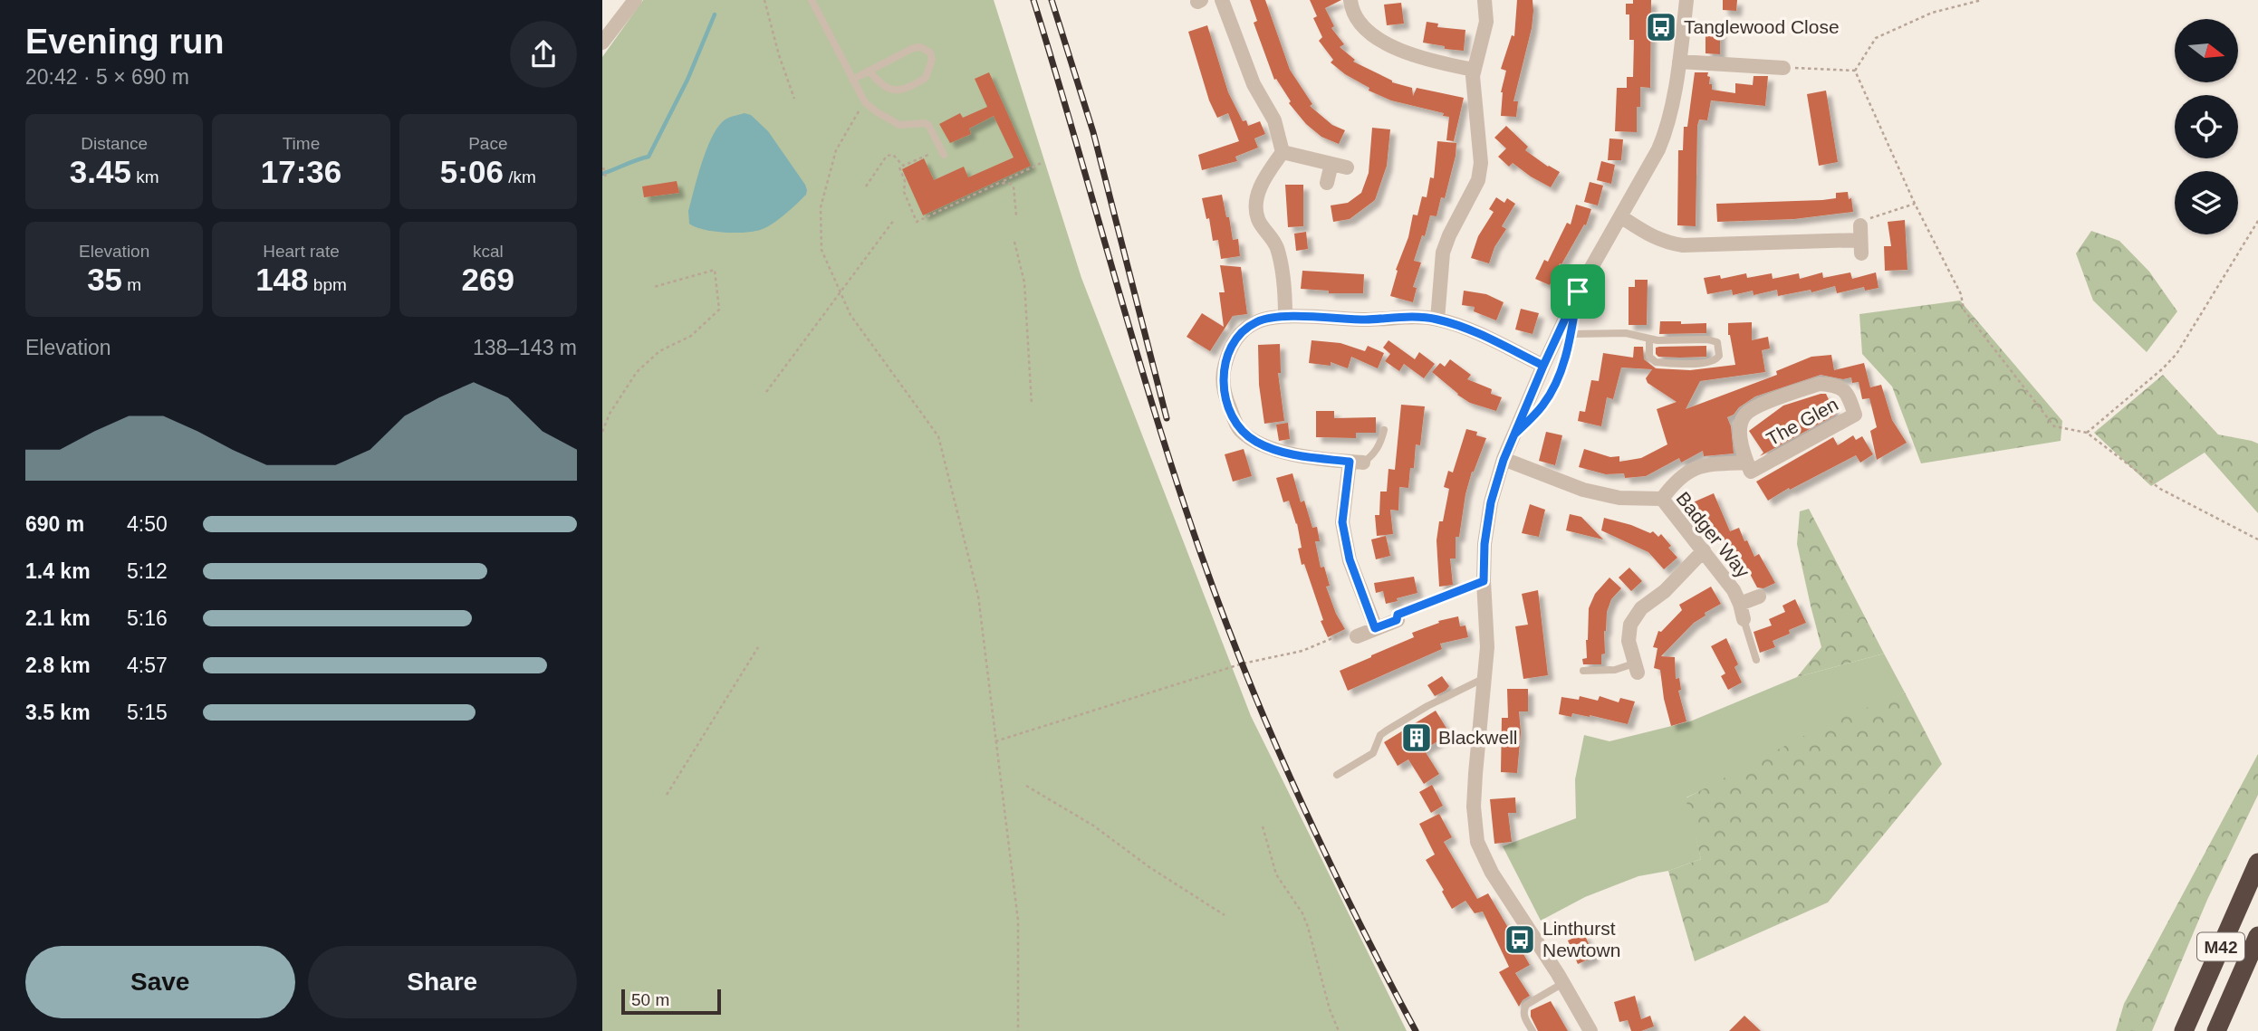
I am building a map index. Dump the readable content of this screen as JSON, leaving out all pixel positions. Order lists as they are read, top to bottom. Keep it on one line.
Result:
{"streets":{"highway":["M42"],"street":["The Glen","Badger Way"]},"crossings":[["The Glen","Badger Way"]],"places":{"bus stop":["Tanglewood Close","Linthurst Newtown"],"building":["Blackwell"]},"scale_bar":"50 m","north":"right","page":{"heading":["Evening run","20:42 · 5 × 690 m"],"stats":[["Distance","3.45 km"],["Time","17:36"],["Pace","5:06 /km"],["Elevation","35 m"],["Heart rate","148 bpm"],["kcal","269"]],"chart":["Elevation","138–143 m"],"list":[{"name":"690 m","note":"4:50"},{"name":"1.4 km","note":"5:12"},{"name":"2.1 km","note":"5:16"},{"name":"2.8 km","note":"4:57"},{"name":"3.5 km","note":"5:15"}],"buttons":["Save","Share"],"scale":"50 m"}}
